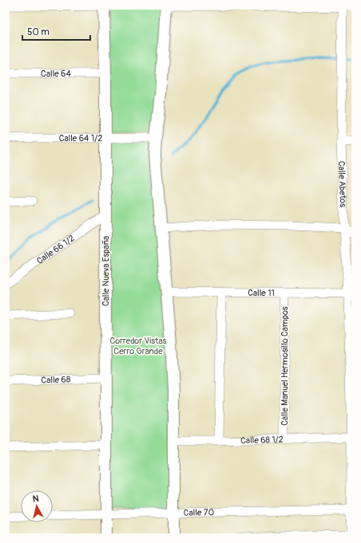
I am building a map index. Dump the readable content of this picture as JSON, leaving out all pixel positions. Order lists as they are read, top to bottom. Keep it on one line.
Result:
{"streets":{"street":["Calle 64","Calle 64 1/2","Calle Abetos","Calle 66 1/2","Calle Nueva España","Calle 11","Calle Manuel Hermosillo Campos","Calle 68","Calle 68 1/2","Calle 70"]},"crossings":[["Calle 64","Calle Nueva España"],["Calle 64 1/2","Calle Nueva España"],["Calle Abetos","Calle 11"],["Calle Abetos","Calle 68 1/2"],["Calle Abetos","Calle 70"],["Calle 66 1/2","Calle Nueva España"],["Calle Nueva España","Calle 68"],["Calle Nueva España","Calle 70"],["Calle 11","Calle Manuel Hermosillo Campos"],["Calle Manuel Hermosillo Campos","Calle 68 1/2"]],"parks":["Corredor Vistas Cerro Grande"],"scale_bar":"50 m","north":"top"}
